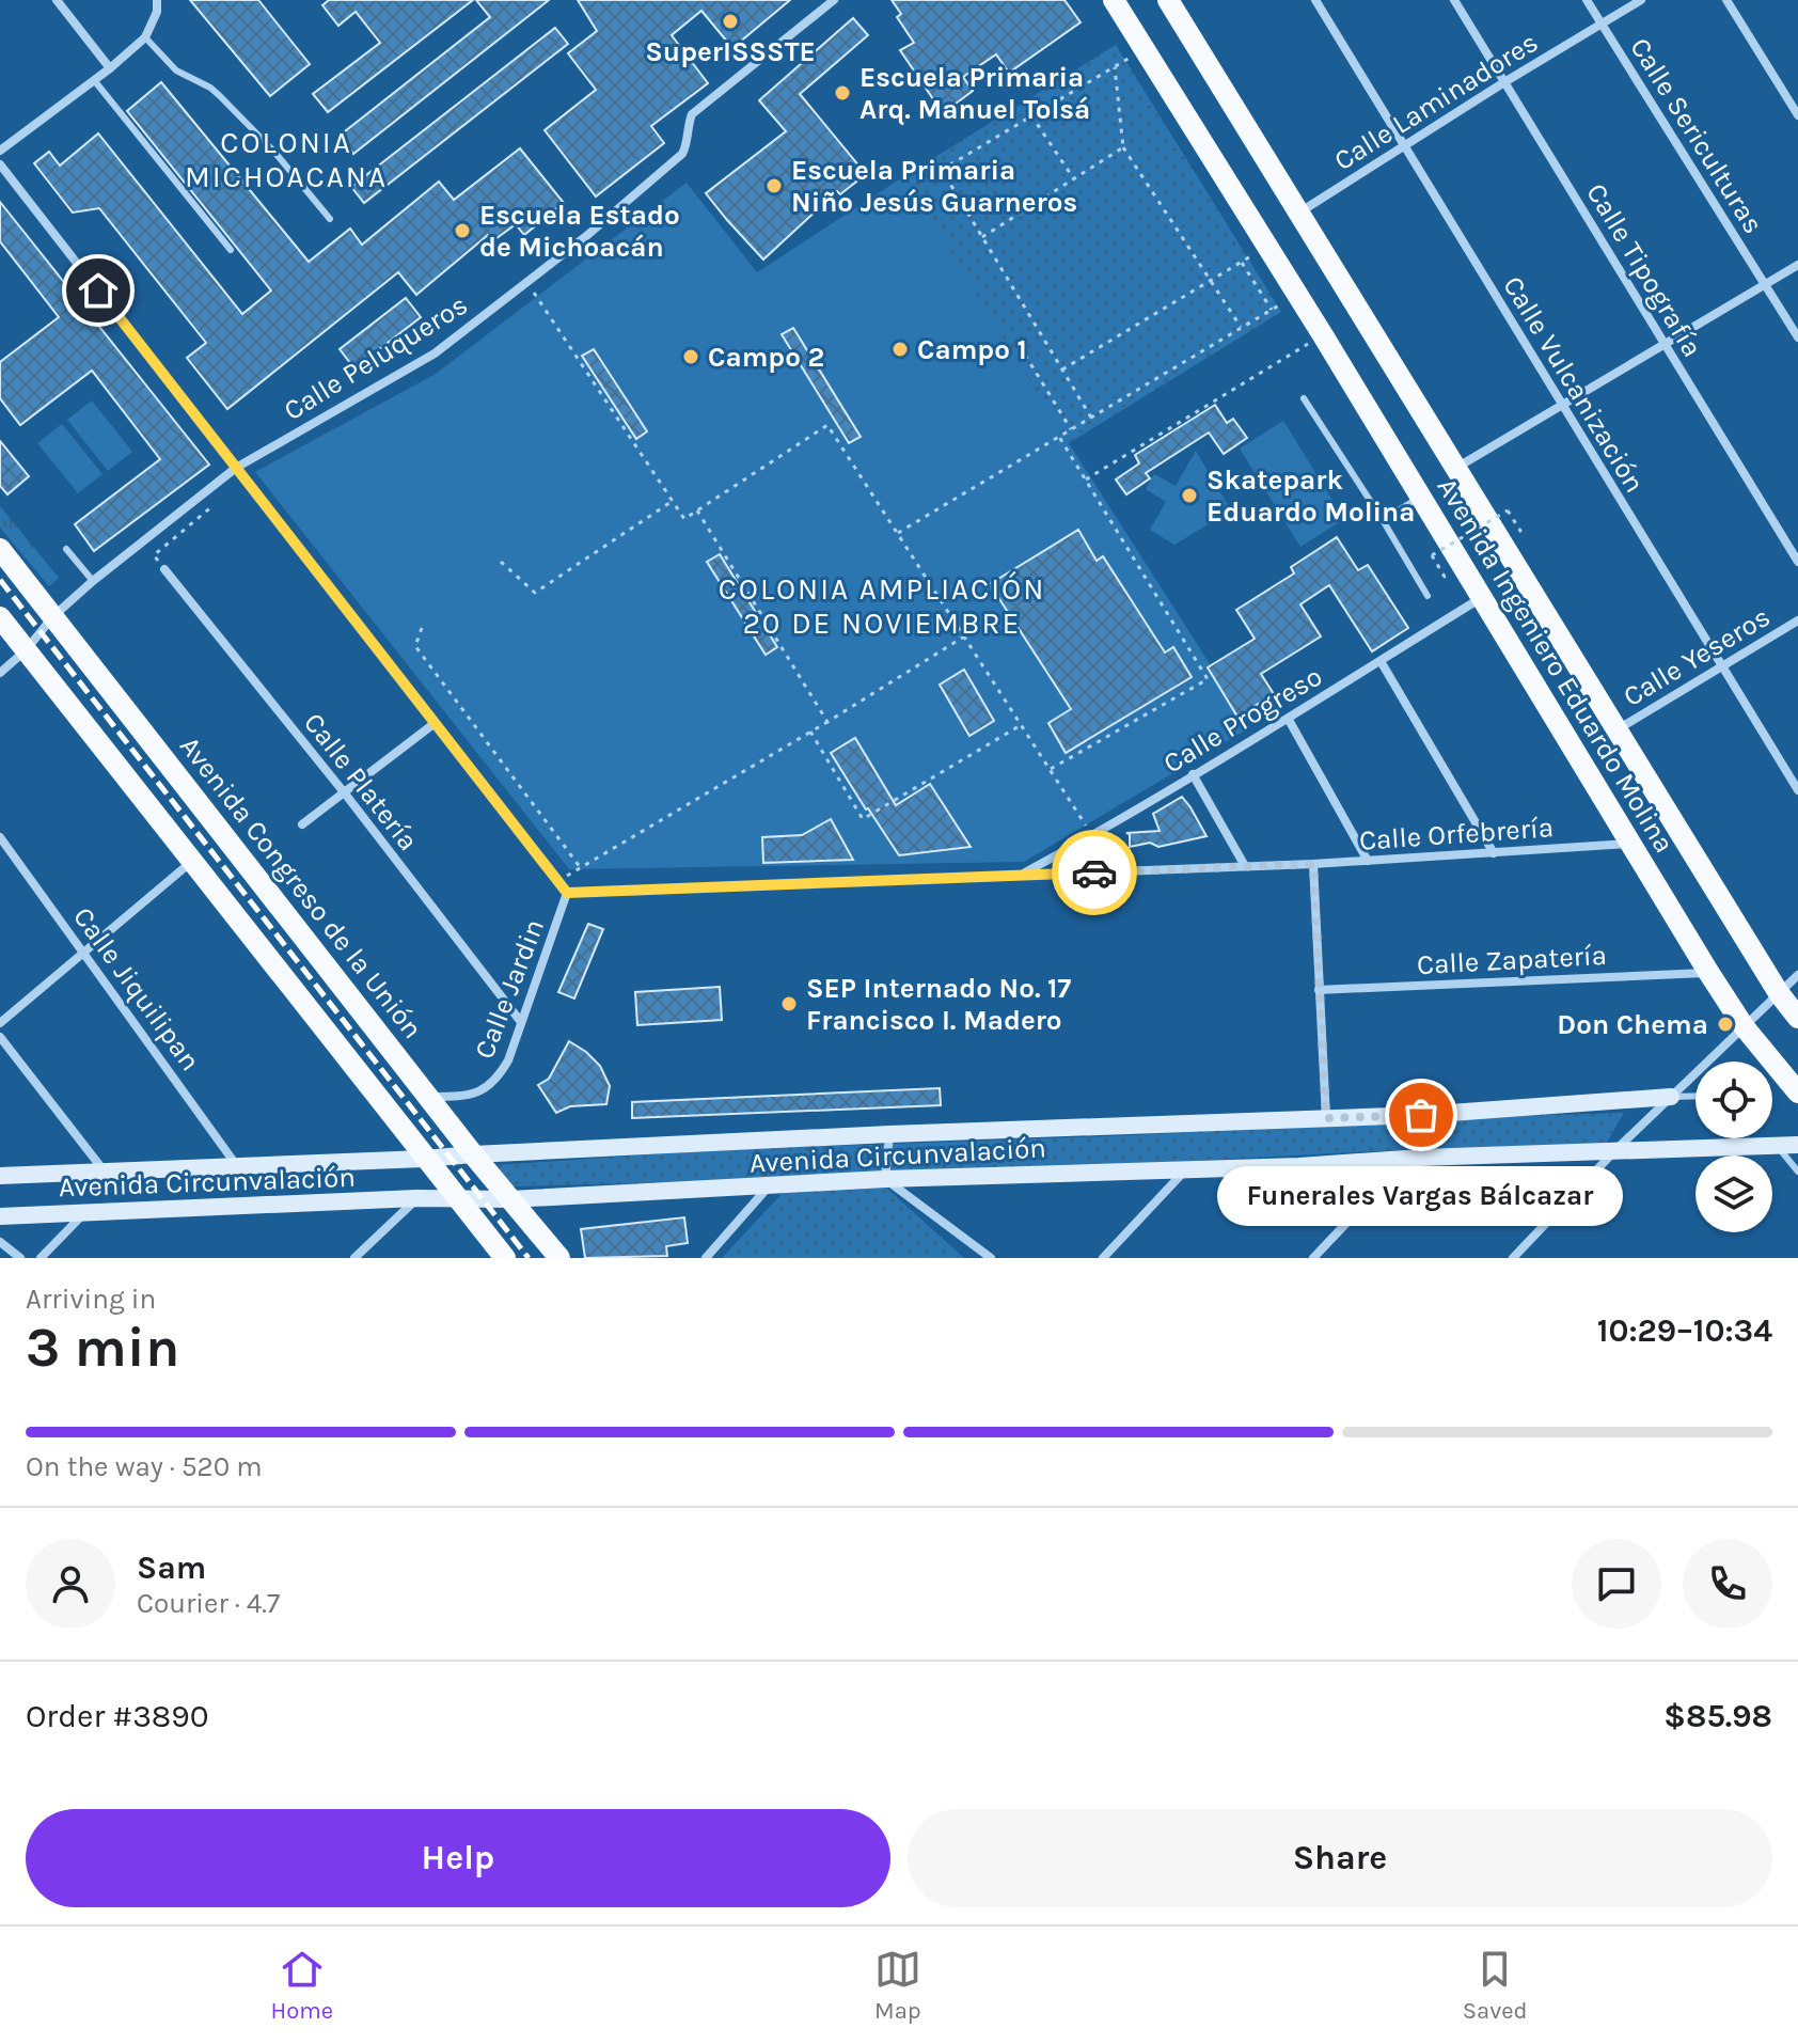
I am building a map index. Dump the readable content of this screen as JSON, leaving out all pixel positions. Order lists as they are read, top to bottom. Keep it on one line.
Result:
{"streets":{"main road":["Avenida Ingeniero Eduardo Molina","Avenida Congreso de la Unión","Avenida Circunvalación"],"street":["Calle Laminadores","Calle Sericulturas","Calle Tipografía","Calle Peluqueros","Calle Vulcanización","Calle Yeseros","Calle Progreso","Calle Platería","Calle Orfebrería","Calle Zapatería","Calle Jiquilipan","Calle Jardin"]},"crossings":[["Calle Laminadores","Calle Sericulturas"],["Calle Laminadores","Calle Tipografía"],["Calle Laminadores","Calle Vulcanización"],["Calle Laminadores","Avenida Ingeniero Eduardo Molina"],["Calle Peluqueros","Avenida Congreso de la Unión"],["Calle Vulcanización","Calle Yeseros"],["Calle Yeseros","Avenida Ingeniero Eduardo Molina"],["Avenida Ingeniero Eduardo Molina","Calle Progreso"],["Avenida Ingeniero Eduardo Molina","Calle Orfebrería"],["Avenida Ingeniero Eduardo Molina","Calle Zapatería"],["Calle Progreso","Calle Orfebrería"],["Calle Platería","Calle Jardin"],["Calle Orfebrería","Calle Jardin"],["Avenida Congreso de la Unión","Calle Jardin"],["Avenida Congreso de la Unión","Avenida Circunvalación"],["Calle Jiquilipan","Avenida Circunvalación"]],"districts":["COLONIA MICHOACANA","COLONIA AMPLIACIÓN 20 DE NOVIEMBRE"],"places":["SuperISSSTE","Escuela Primaria Arq. Manuel Tolsá","Escuela Primaria Niño Jesús Guarneros","Escuela Estado de Michoacán","Campo 1","Campo 2","Skatepark Eduardo Molina","SEP Internado No. 17 Francisco I. Madero","Don Chema","Funerales Vargas Bálcazar"],"page":{"bubble":"Funerales Vargas Bálcazar","heading":["3 min","Arriving in","10:29–10:34"],"panel":["Sam","Courier · 4.7","Order #3890","$85.98"],"bar":"On the way · 520 m","buttons":["Help","Share"],"tabs":["Home","Map","Saved"]}}
